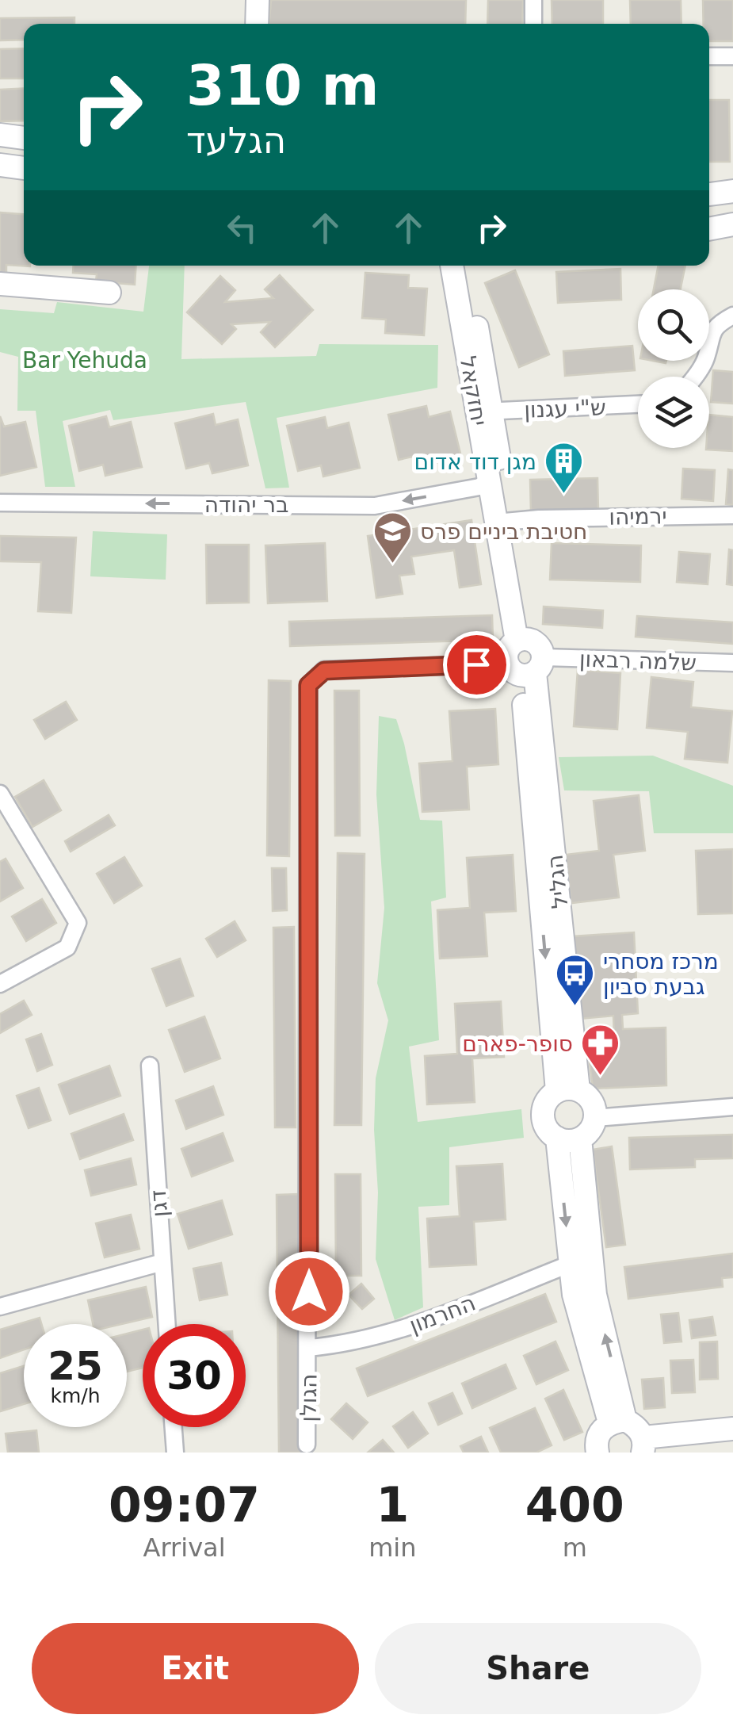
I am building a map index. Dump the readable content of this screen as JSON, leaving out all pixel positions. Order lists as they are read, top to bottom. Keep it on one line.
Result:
{"streets":{"street":["יחזקאל","ש\"י עגנון","בר יהודה","ירמיהו","שלמה רבאון","הגליל","דגן","החרמון","הגולן"]},"crossings":[["יחזקאל","ש\"י עגנון"],["יחזקאל","בר יהודה"],["יחזקאל","ירמיהו"],["שלמה רבאון","הגליל"],["שלמה רבאון","הגולן"],["החרמון","הגולן"]],"one_way":["בר יהודה"],"parks":["Bar Yehuda"],"places":{"building":["מגן דוד אדום"],"school or university":["חטיבת ביניים פרס"],"bus stop":["מרכז מסחרי גבעת סביון"],"pharmacy":["סופר-פארם"]},"page":{"turn":["310 m","הגלעד"],"speed":"25 km/h","limit":"30","eta":["09:07","Arrival","1","min","400","m"],"buttons":["Exit","Share"]}}
